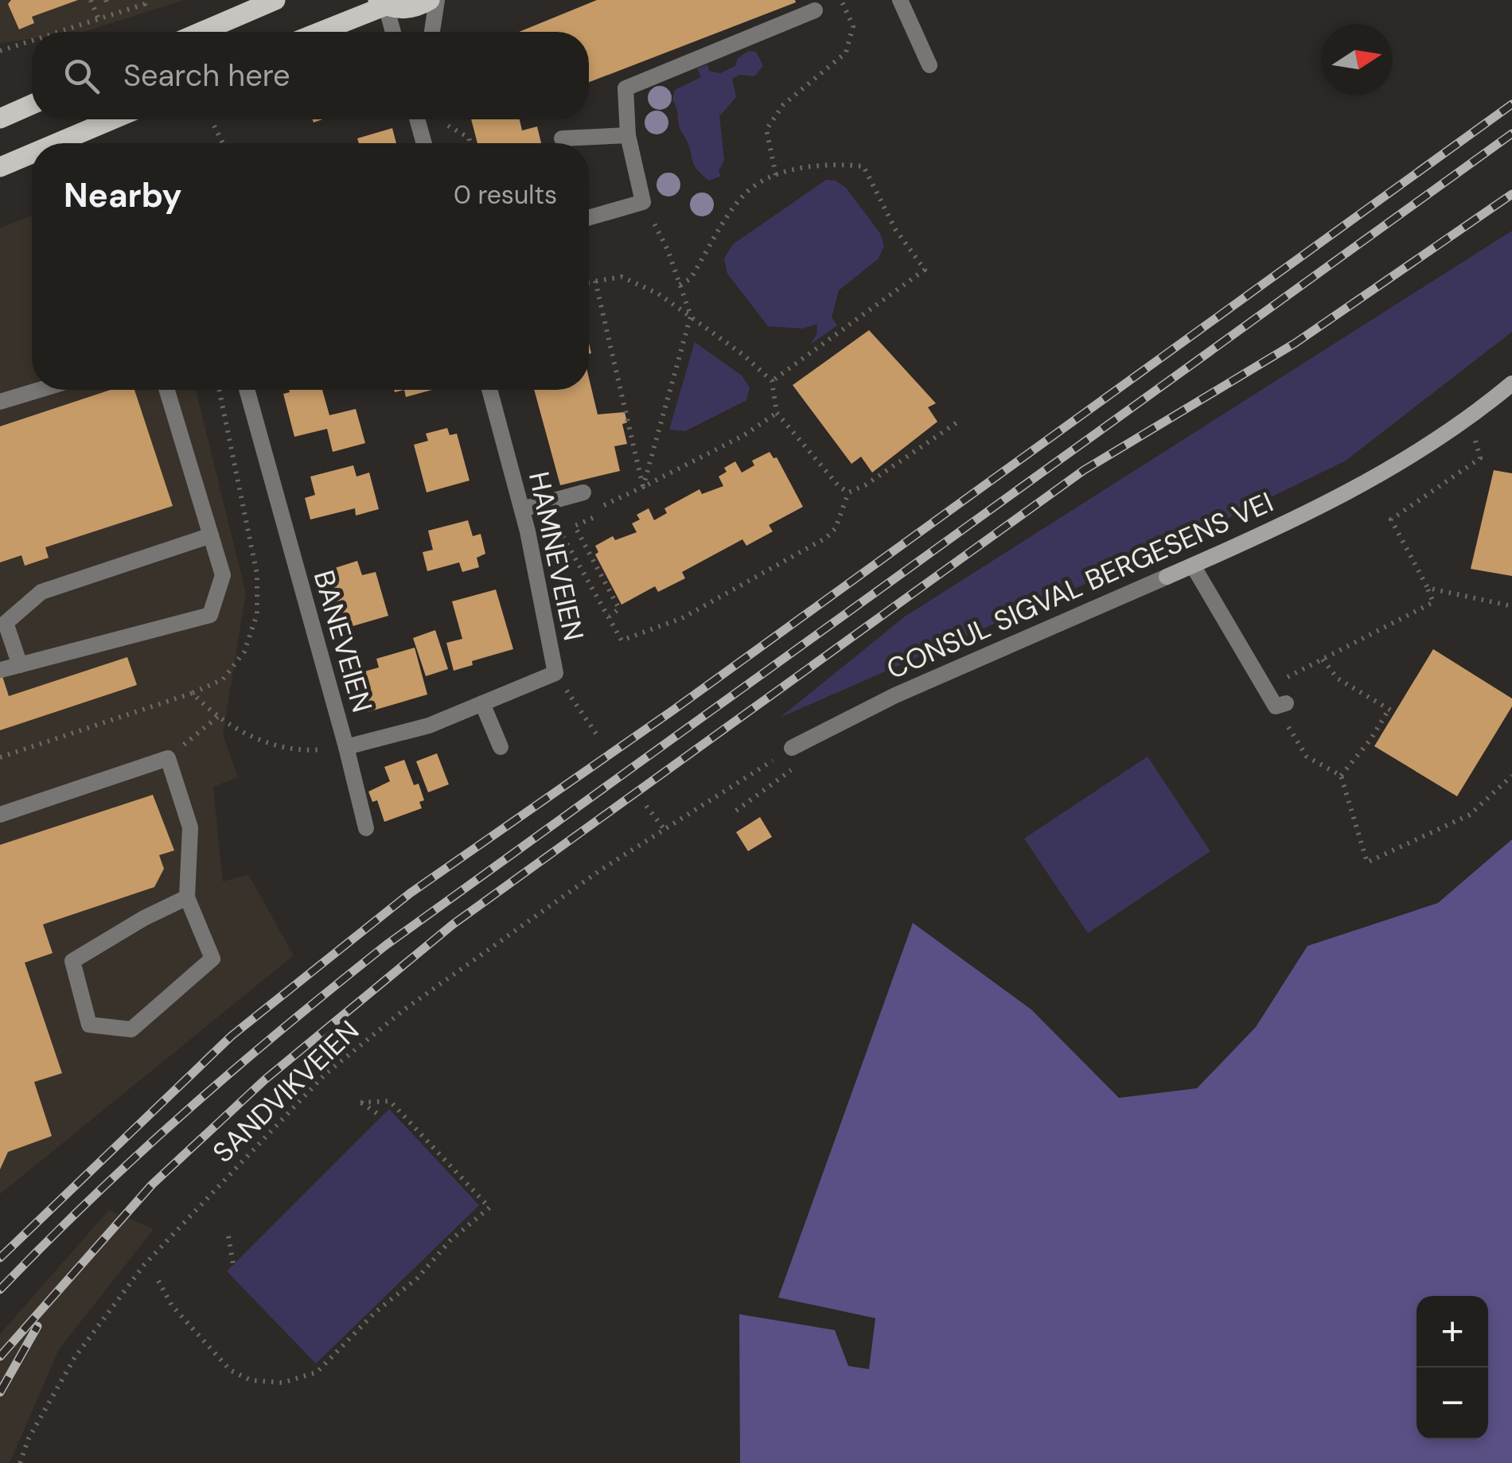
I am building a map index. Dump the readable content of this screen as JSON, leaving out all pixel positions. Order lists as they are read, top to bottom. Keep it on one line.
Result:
{"streets":{"street":["HAMNEVEIEN","CONSUL SIGVAL BERGESENS VEI","BANEVEIEN"],"path":["SANDVIKVEIEN"]},"crossings":[["HAMNEVEIEN","BANEVEIEN"]],"north":"right","page":{"search":"Search here","heading":["Nearby","0 results"],"map_buttons":["+","−"]}}
